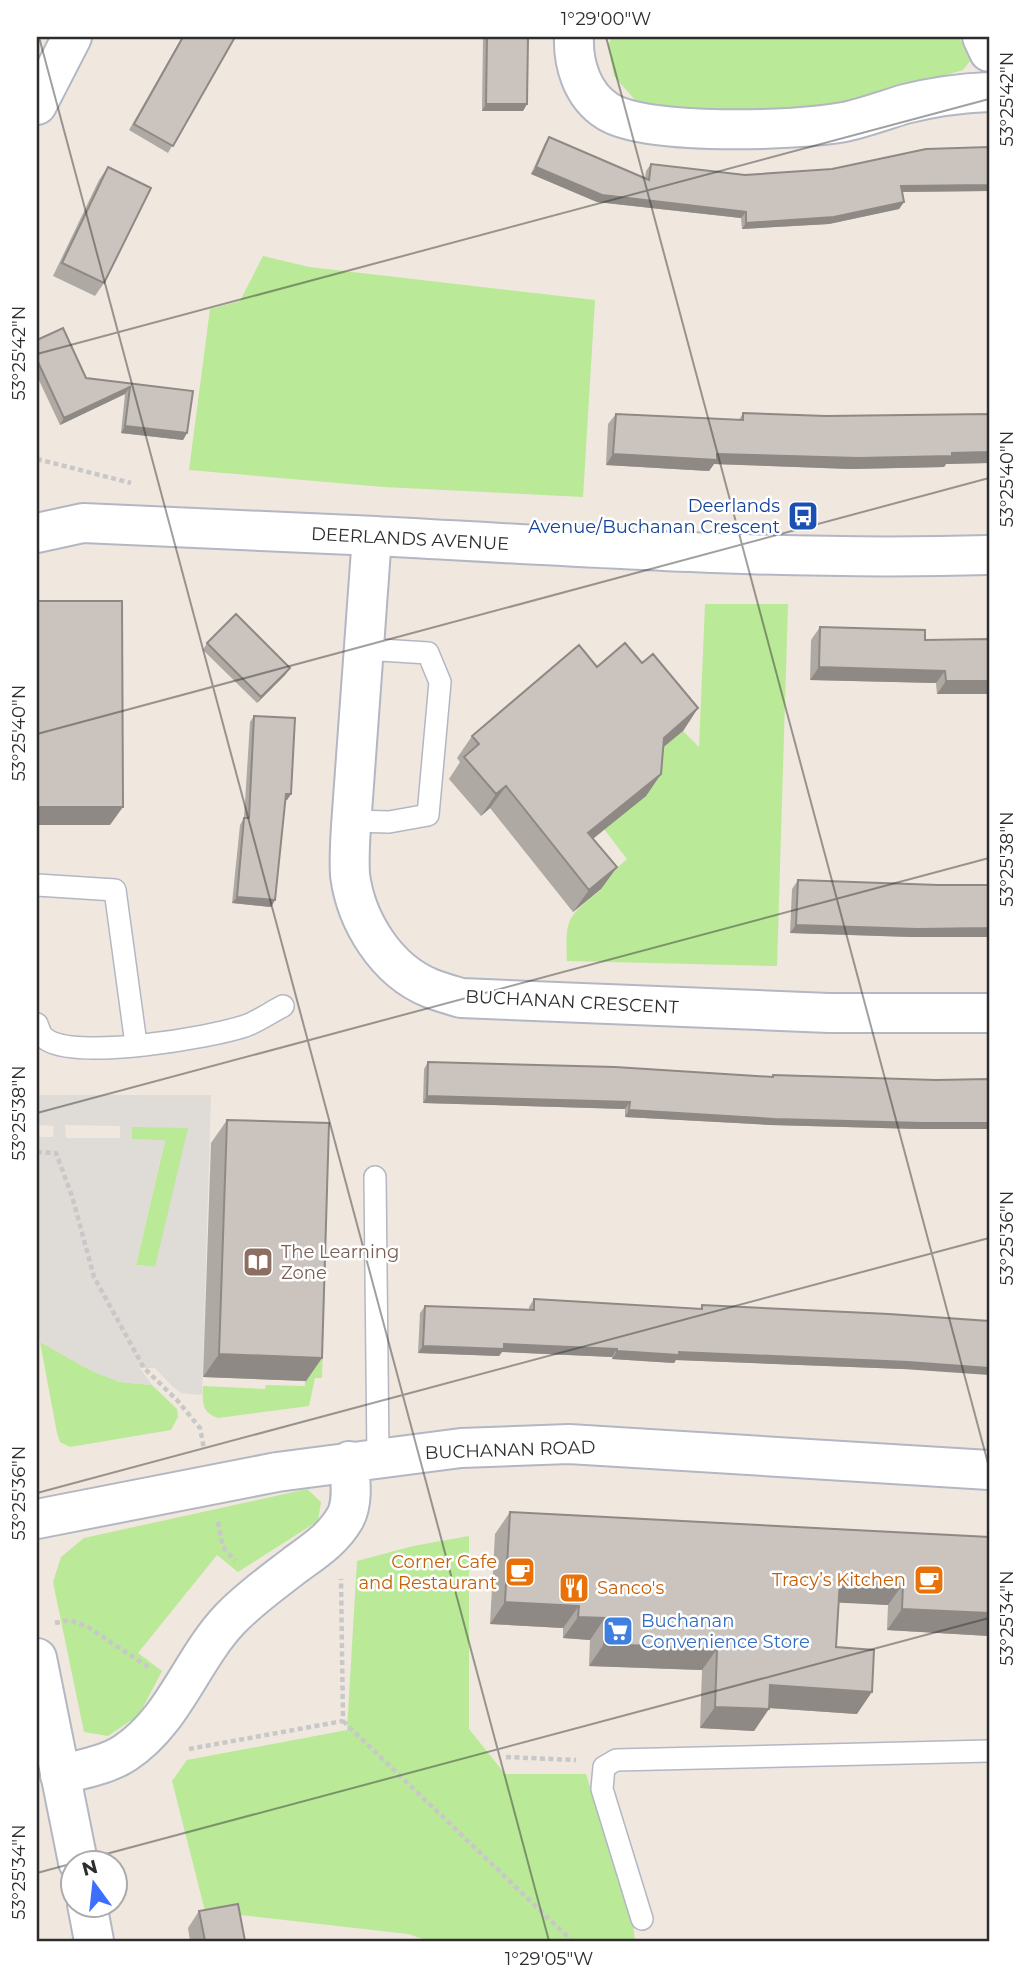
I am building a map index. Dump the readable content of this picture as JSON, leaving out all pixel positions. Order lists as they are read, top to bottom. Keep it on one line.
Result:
{"streets":{"street":["DEERLANDS AVENUE","BUCHANAN CRESCENT","BUCHANAN ROAD"]},"crossings":[["DEERLANDS AVENUE","BUCHANAN CRESCENT"]],"places":{"bus stop":["Deerlands Avenue/Buchanan Crescent"],"library":["The Learning Zone"],"cafe":["Corner Cafe and Restaurant","Tracy’s Kitchen"],"restaurant":["Sanco's"],"supermarket":["Buchanan Convenience Store"]},"north":"top","coordinates":["1°29'00\"W","53°25'42\"N","53°25'40\"N","53°25'38\"N","53°25'36\"N","53°25'34\"N","1°29'05\"W"]}
